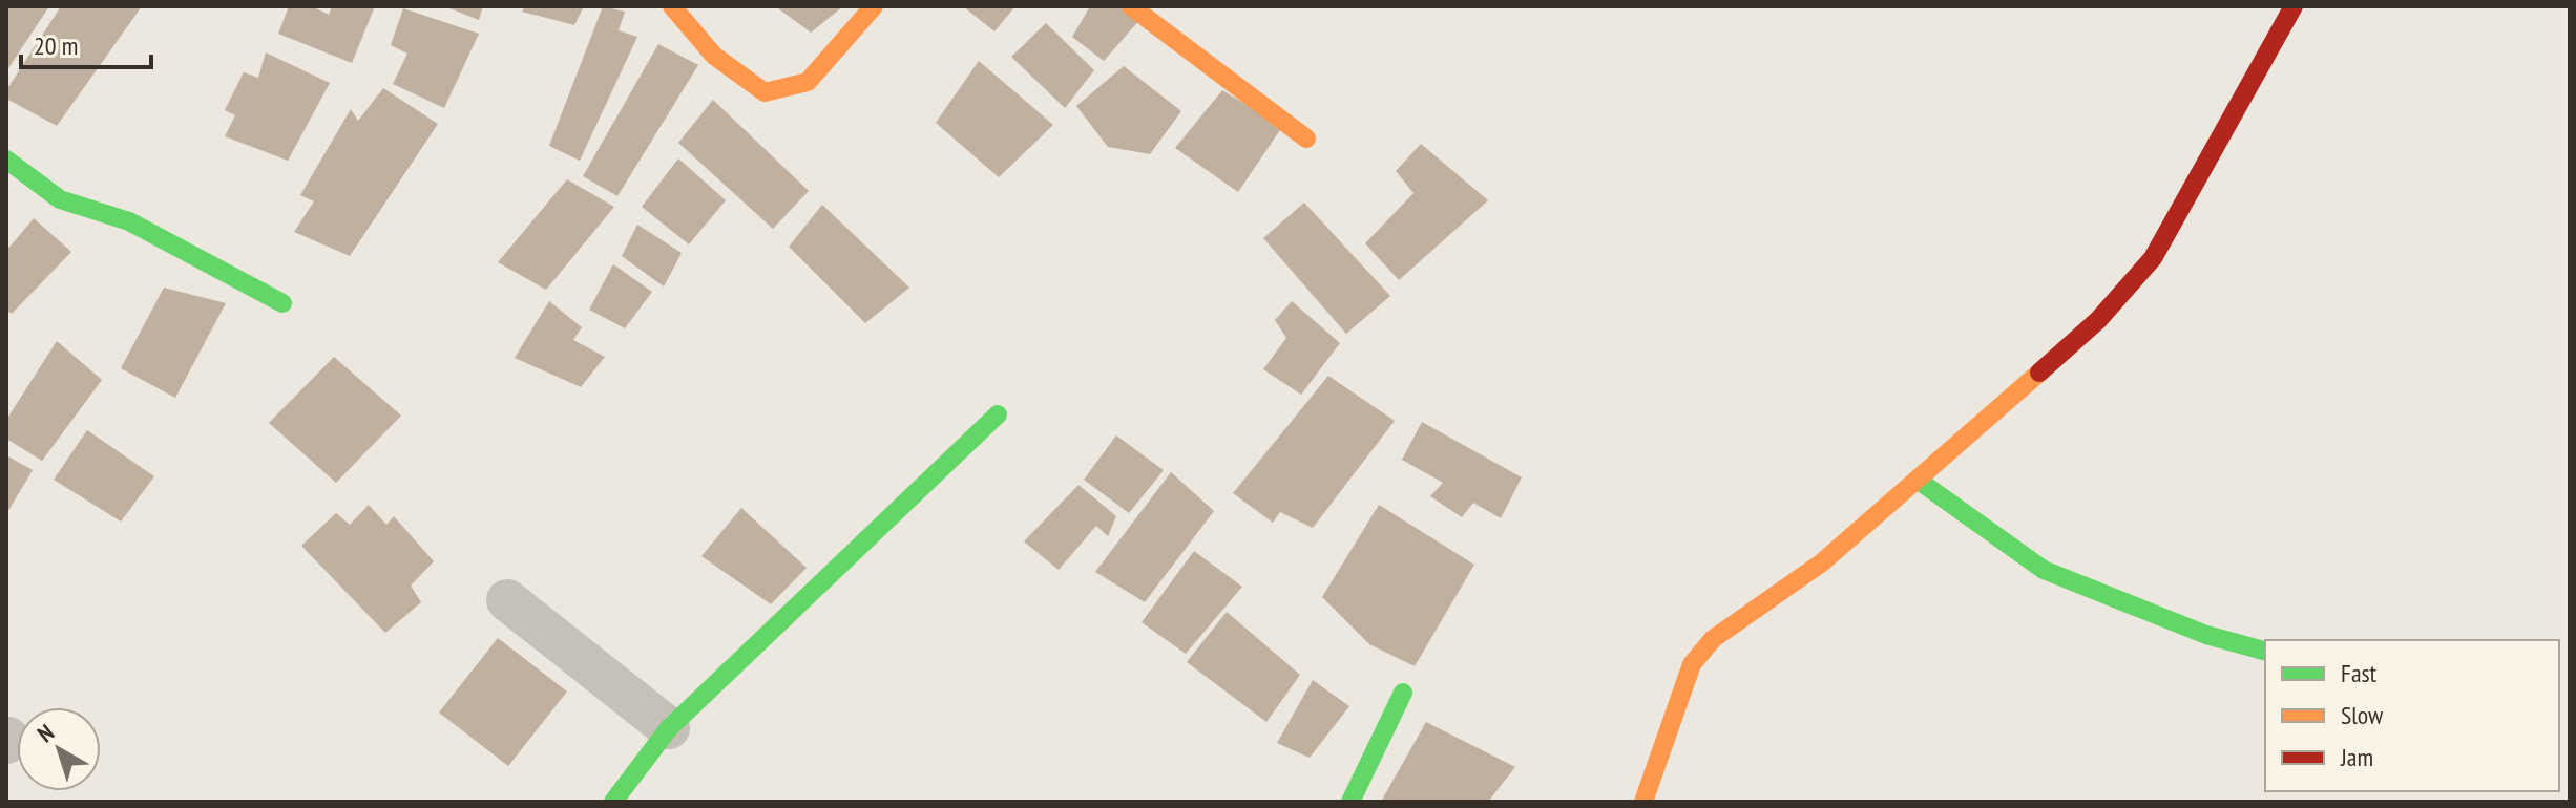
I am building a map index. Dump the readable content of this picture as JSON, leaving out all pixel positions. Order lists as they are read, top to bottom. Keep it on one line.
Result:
{"legend":["Fast","Slow","Jam"],"scale_bar":"20 m","north":"top left"}
